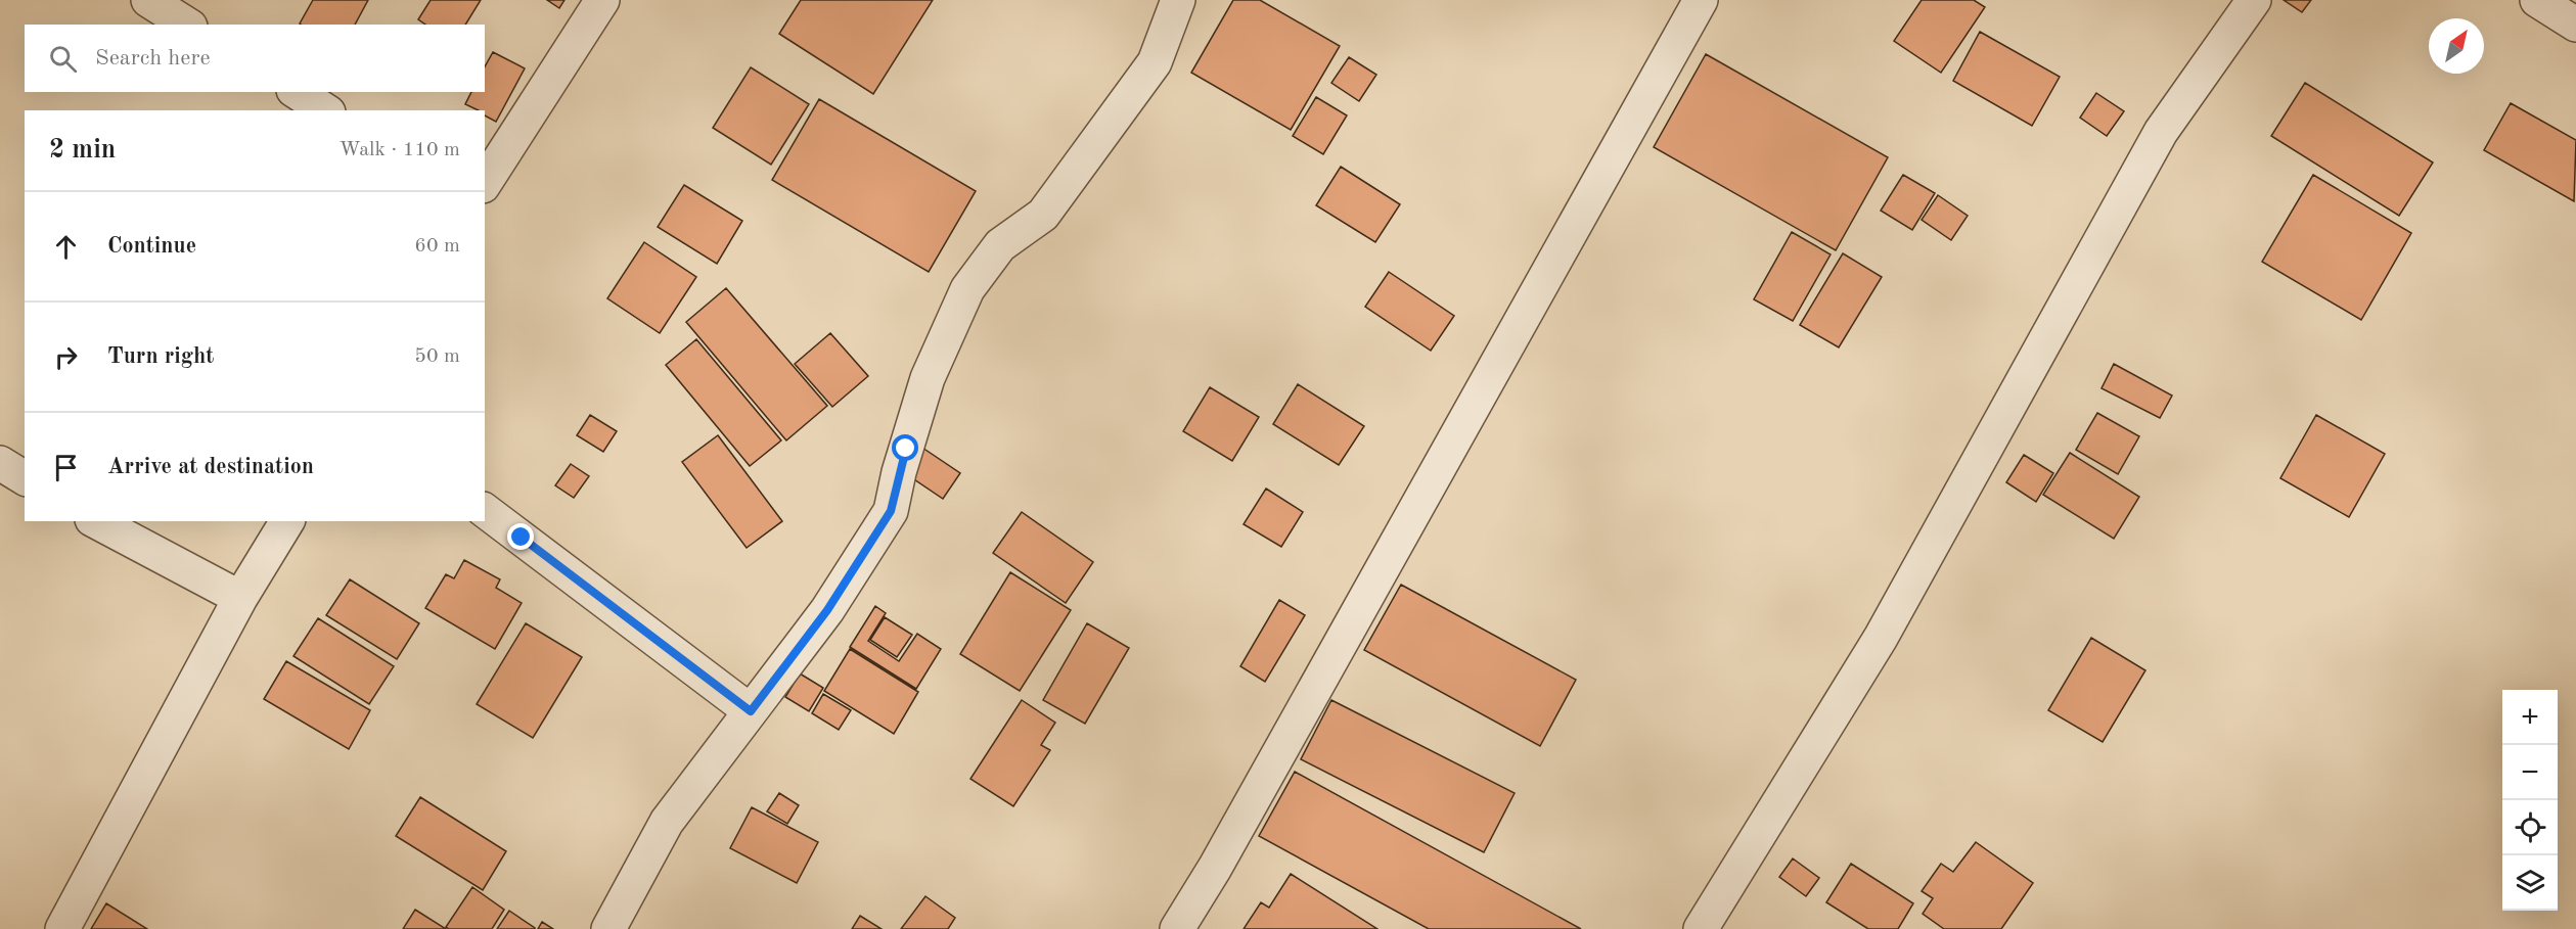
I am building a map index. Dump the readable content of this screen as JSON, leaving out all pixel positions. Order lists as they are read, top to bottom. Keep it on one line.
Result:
{"north":"top right","page":{"search":"Search here","heading":["2 min","Walk · 110 m"],"list":[["Continue","60 m"],["Turn right","50 m"],"Arrive at destination"],"map_buttons":["+","−"]}}
